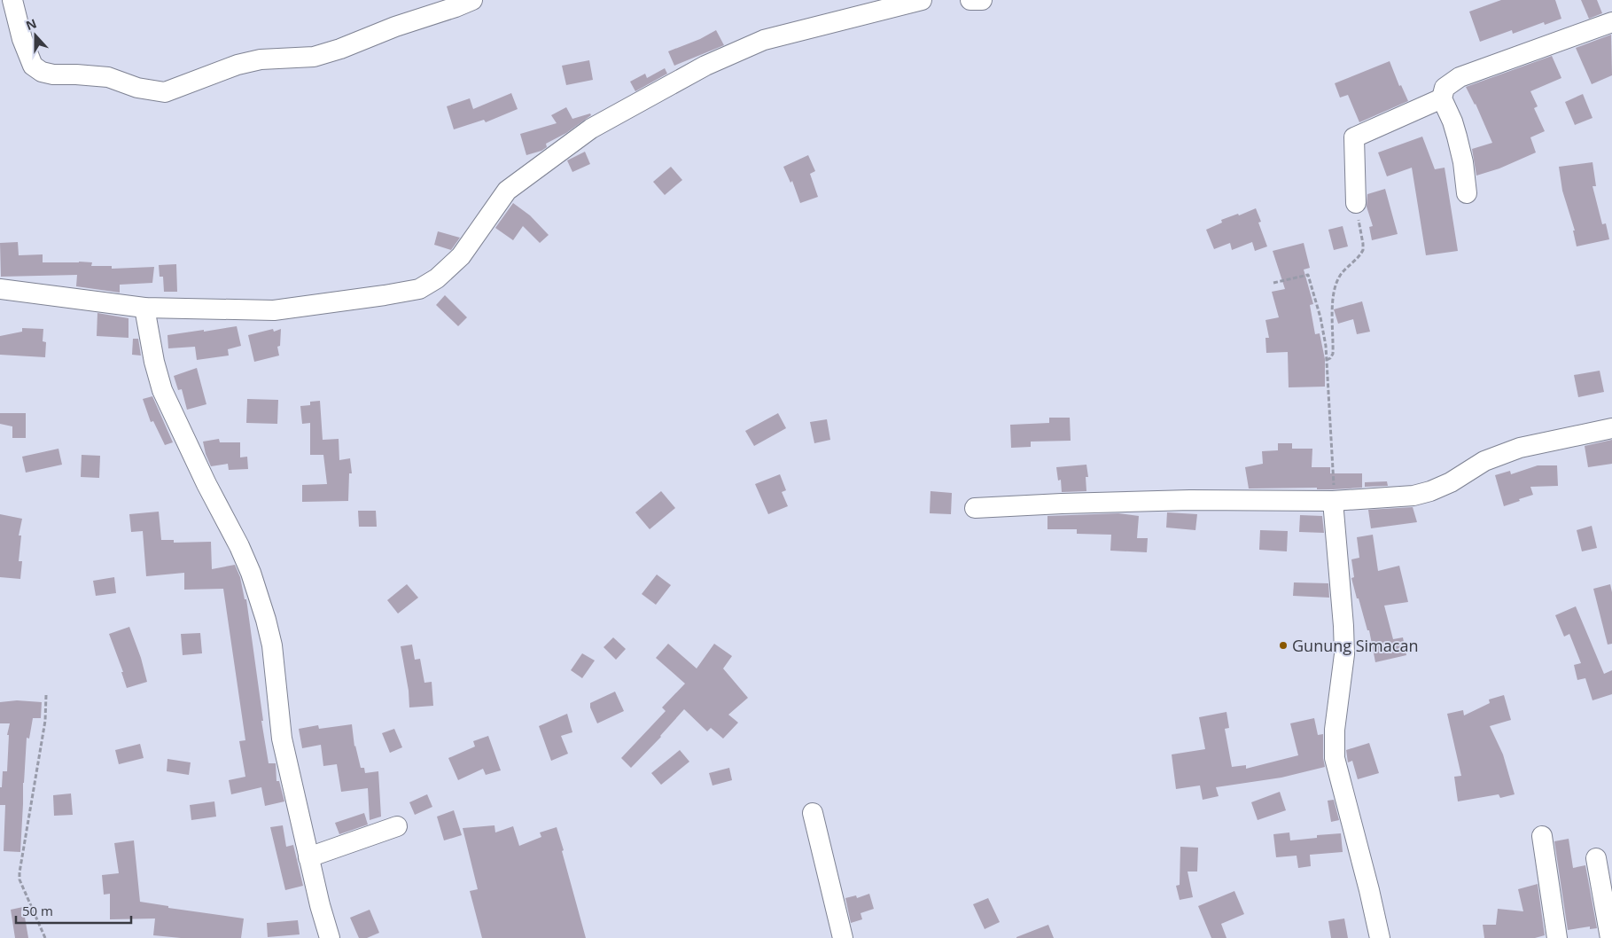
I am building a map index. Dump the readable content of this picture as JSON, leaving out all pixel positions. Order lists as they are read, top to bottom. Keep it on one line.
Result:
{"places":["Gunung Simacan"],"scale_bar":"50 m","north":"top"}
